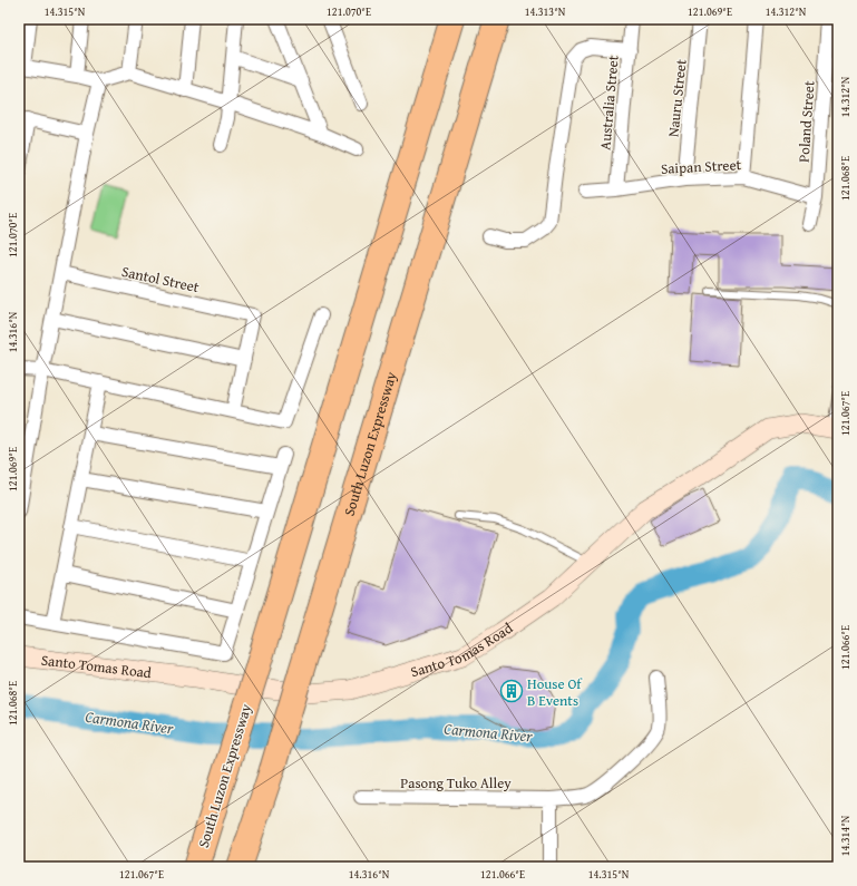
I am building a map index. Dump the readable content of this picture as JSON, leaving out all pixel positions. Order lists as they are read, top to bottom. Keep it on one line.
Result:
{"streets":{"highway":["South Luzon Expressway"],"street":["Nauru Street","Australia Street","Poland Street","Saipan Street","Santol Street","Santo Tomas Road","Pasong Tuko Alley"]},"crossings":[["Nauru Street","Saipan Street"],["Australia Street","Saipan Street"],["Poland Street","Saipan Street"]],"water":["Carmona River"],"places":{"building":["House Of B Events"]},"coordinates":["14.315°N","121.070°E","14.313°N","121.069°E","14.312°N","121.068°E","14.316°N","121.067°E","121.066°E","14.314°N"]}
